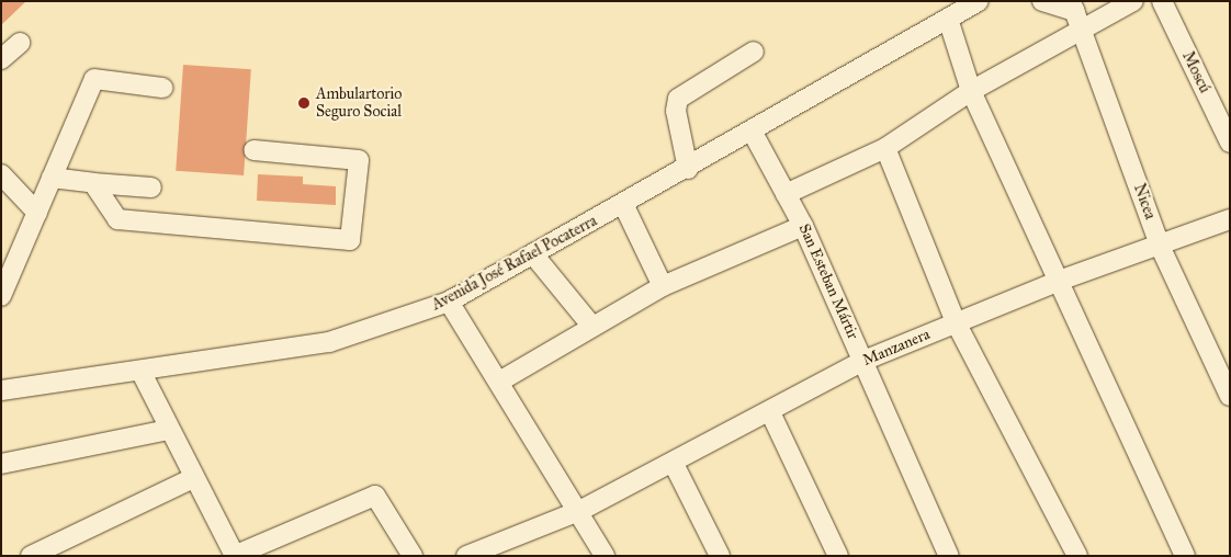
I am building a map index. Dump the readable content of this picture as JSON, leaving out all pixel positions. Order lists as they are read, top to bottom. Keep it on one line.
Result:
{"streets":{"street":["Moscú","Nicea","Avenida José Rafael Pocaterra","San Esteban Mártir","Manzanera"]},"crossings":[["Nicea","Manzanera"],["Avenida José Rafael Pocaterra","San Esteban Mártir"],["San Esteban Mártir","Manzanera"]],"places":["Ambulartorio Seguro Social"]}
